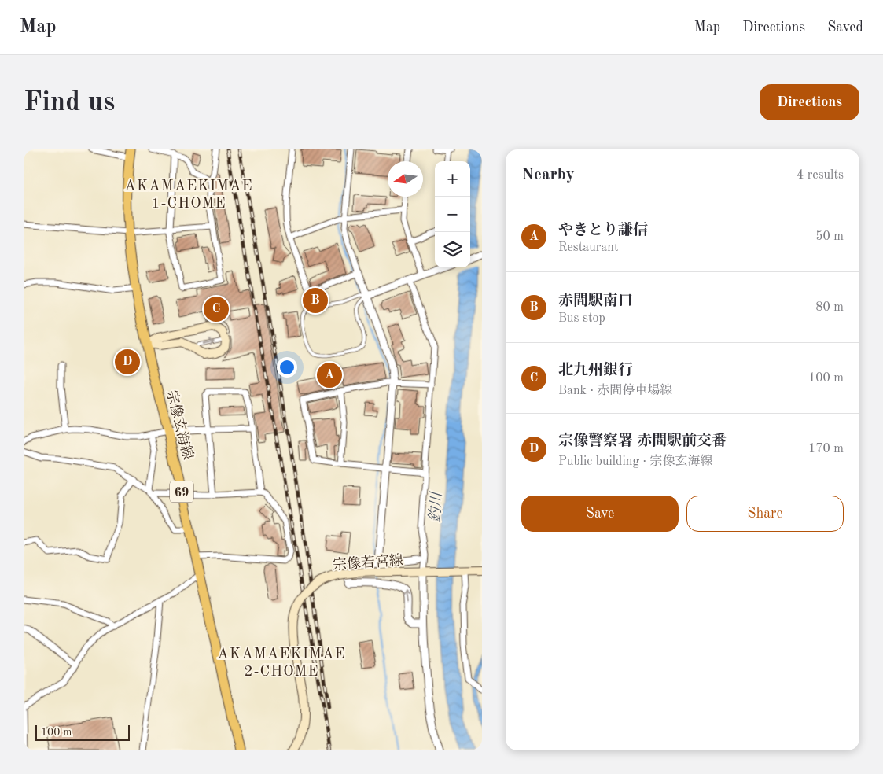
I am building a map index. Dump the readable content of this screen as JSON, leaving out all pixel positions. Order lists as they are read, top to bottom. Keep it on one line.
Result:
{"streets":{"main road":["宗像玄海線","69","宗像若宮線"]},"districts":["AKAMAEKIMAE 1-CHOME","AKAMAEKIMAE 2-CHOME"],"water":["釣川"],"scale_bar":"100 m","north":"left","page":{"header":"Map","nav":["Map","Directions","Saved"],"buttons":["Directions",["Save","Share"]],"title":"Find us","heading":["Nearby","4 results"],"map_buttons":["+","−"],"list":[{"mark":"A","name":"やきとり謙信","note":"Restaurant","value":"50 m"},{"mark":"B","name":"赤間駅南口","note":"Bus stop","value":"80 m"},{"mark":"C","name":"北九州銀行","note":"Bank · 赤間停車場線","value":"100 m"},{"mark":"D","name":"宗像警察署 赤間駅前交番","note":"Public building · 宗像玄海線","value":"170 m"}],"pins":["B","C","D","A"],"scale":"100 m"}}
